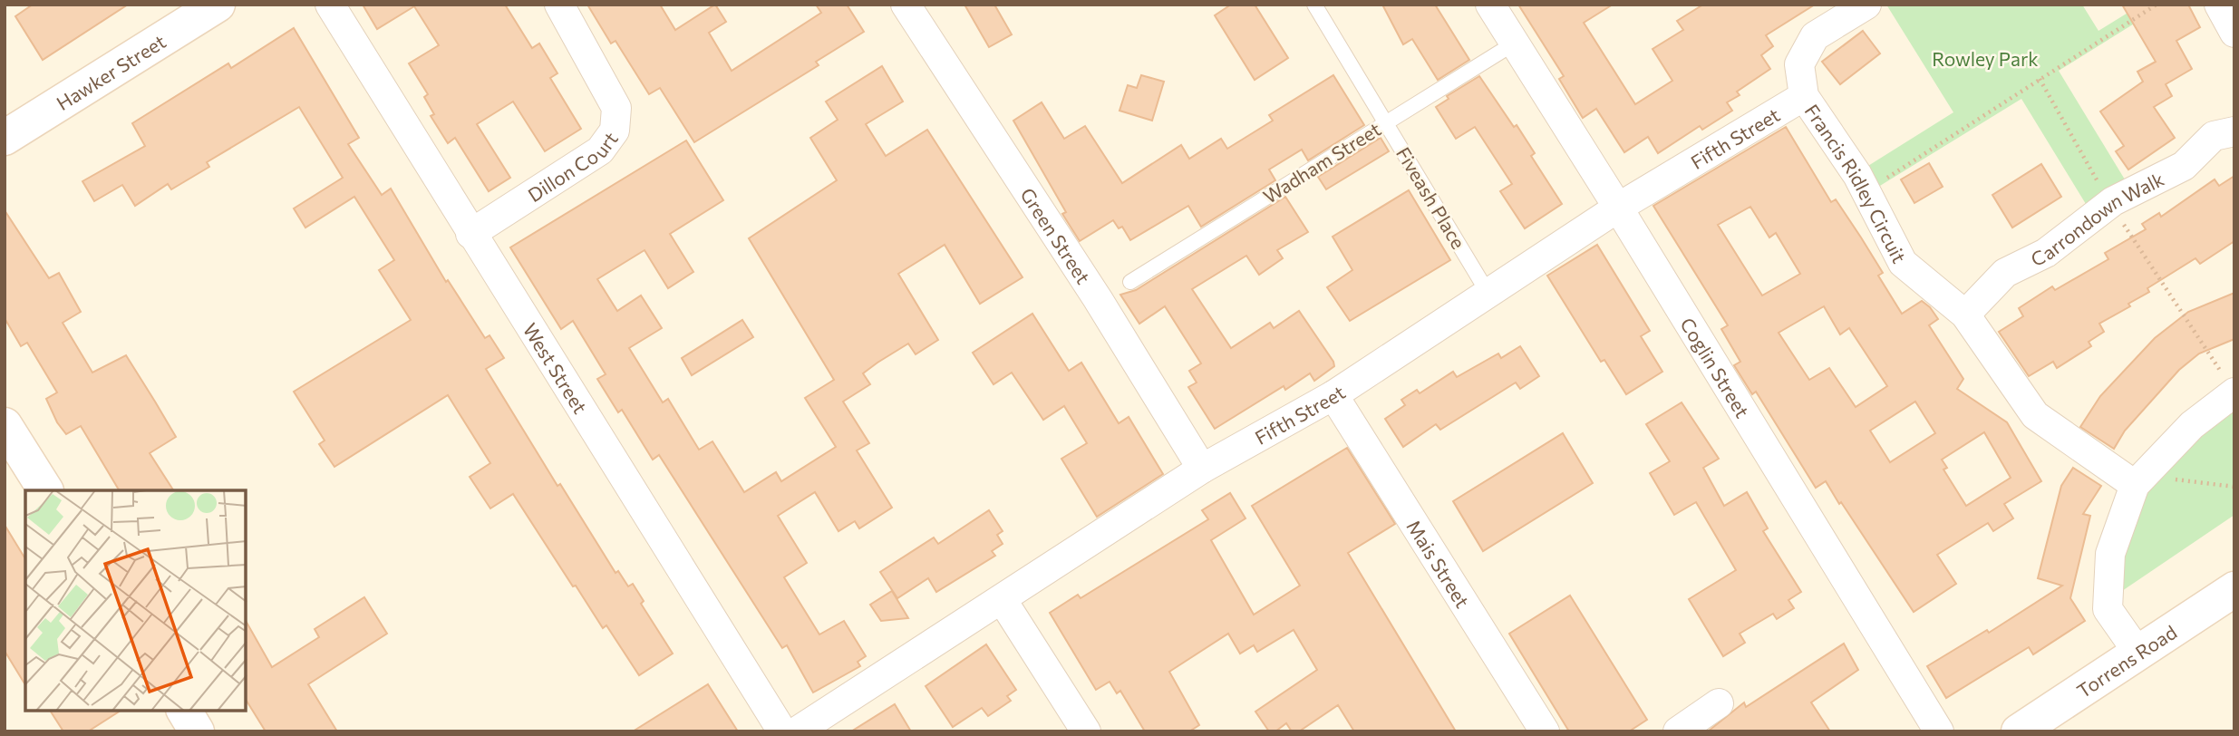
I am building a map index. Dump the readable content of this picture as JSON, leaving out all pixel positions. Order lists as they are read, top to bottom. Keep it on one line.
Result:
{"streets":{"street":["Hawker Street","Fifth Street","Dillon Court","Francis Ridley Circuit","Carrondown Walk","Green Street","Coglin Street","West Street","Mais Street","Torrens Road"],"lane":["Wadham Street","Fiveash Place"]},"crossings":[["Fifth Street","Francis Ridley Circuit"],["Fifth Street","Fiveash Place"],["Fifth Street","Green Street"],["Fifth Street","Coglin Street"],["Fifth Street","Mais Street"],["Wadham Street","Fiveash Place"],["Wadham Street","Coglin Street"],["Dillon Court","West Street"],["Francis Ridley Circuit","Carrondown Walk"]],"parks":["Rowley Park"]}
